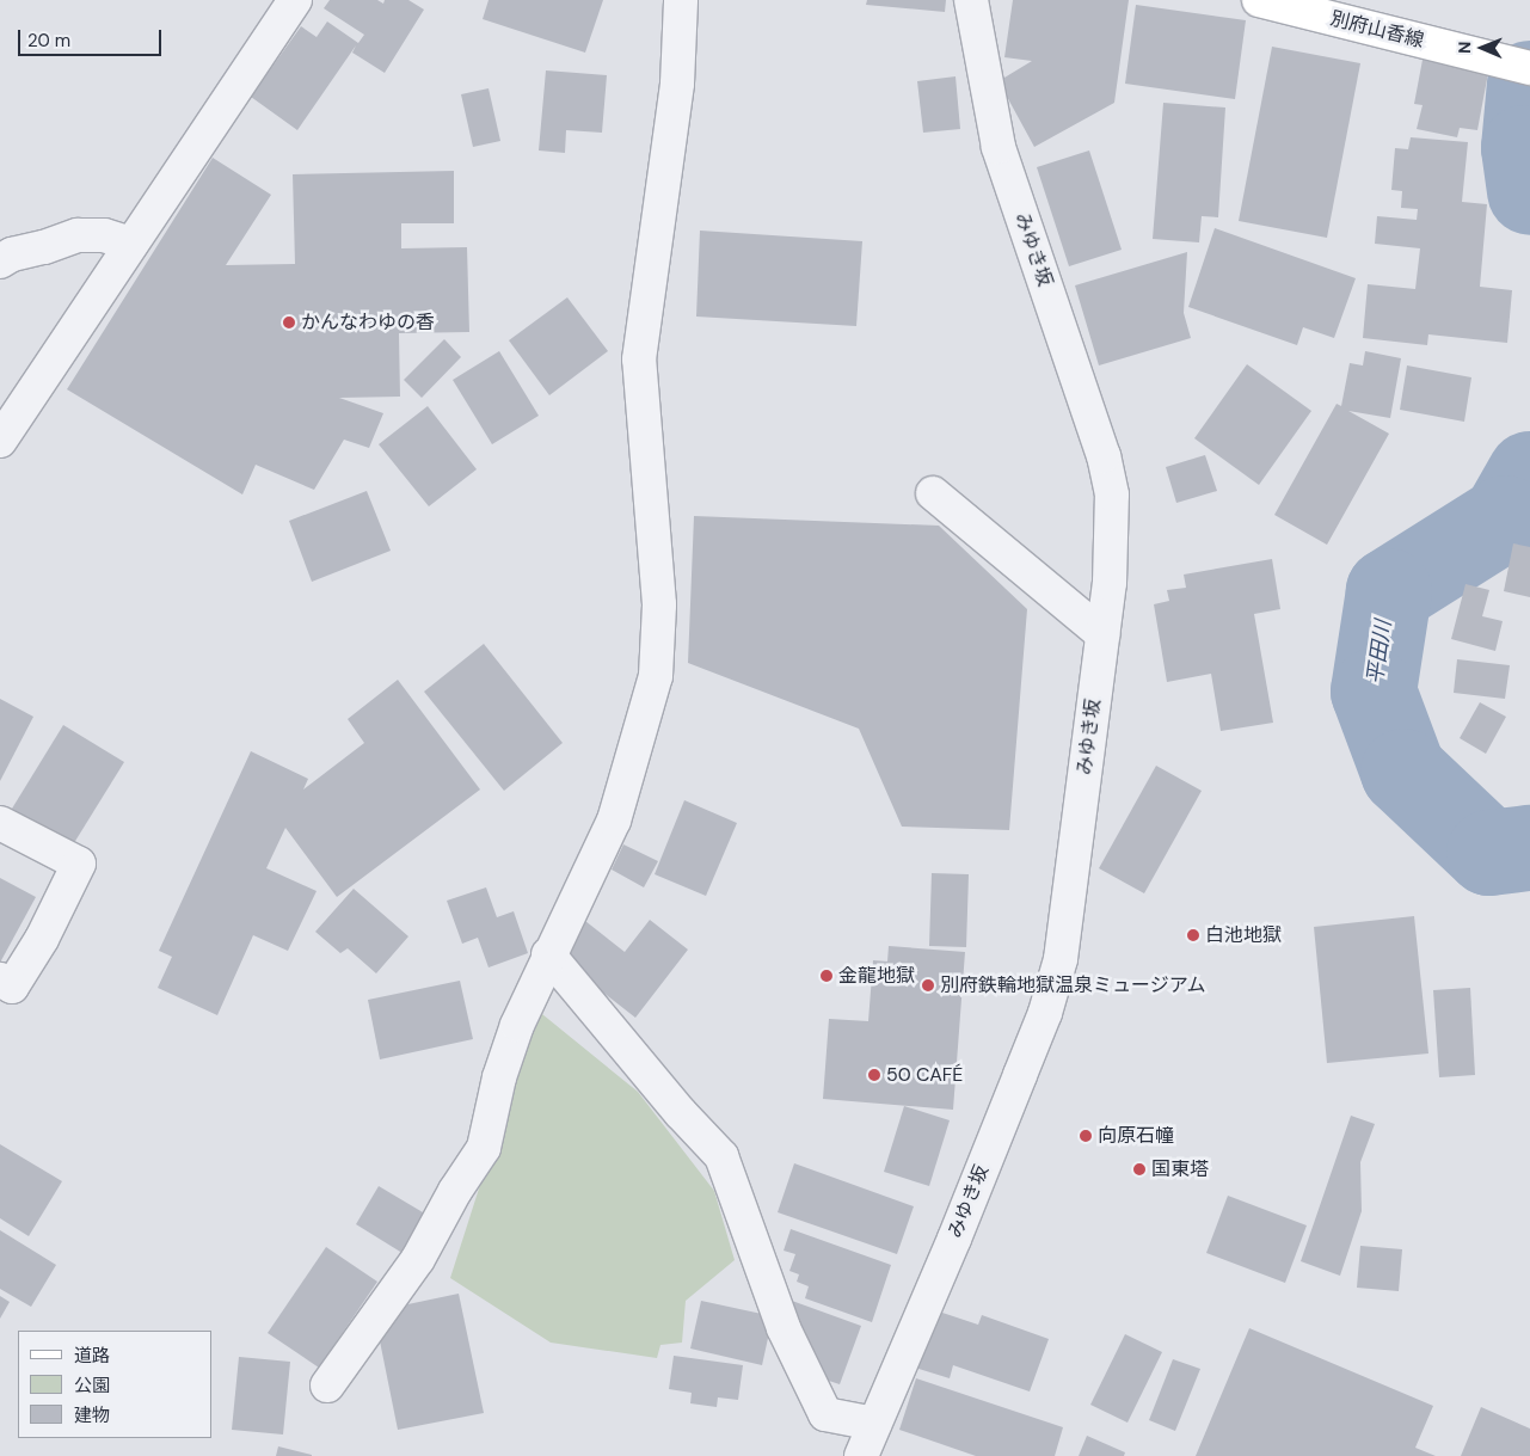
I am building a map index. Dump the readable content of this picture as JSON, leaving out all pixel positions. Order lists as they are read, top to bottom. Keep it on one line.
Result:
{"streets":{"main road":["別府山香線"],"street":["みゆき坂"]},"water":["平田川"],"places":["かんなわゆの香","白池地獄","金龍地獄","別府鉄輪地獄温泉ミュージアム","50 CAFÉ","向原石幢","国東塔"],"legend":["道路","公園","建物"],"scale_bar":"20 m","north":"left"}
